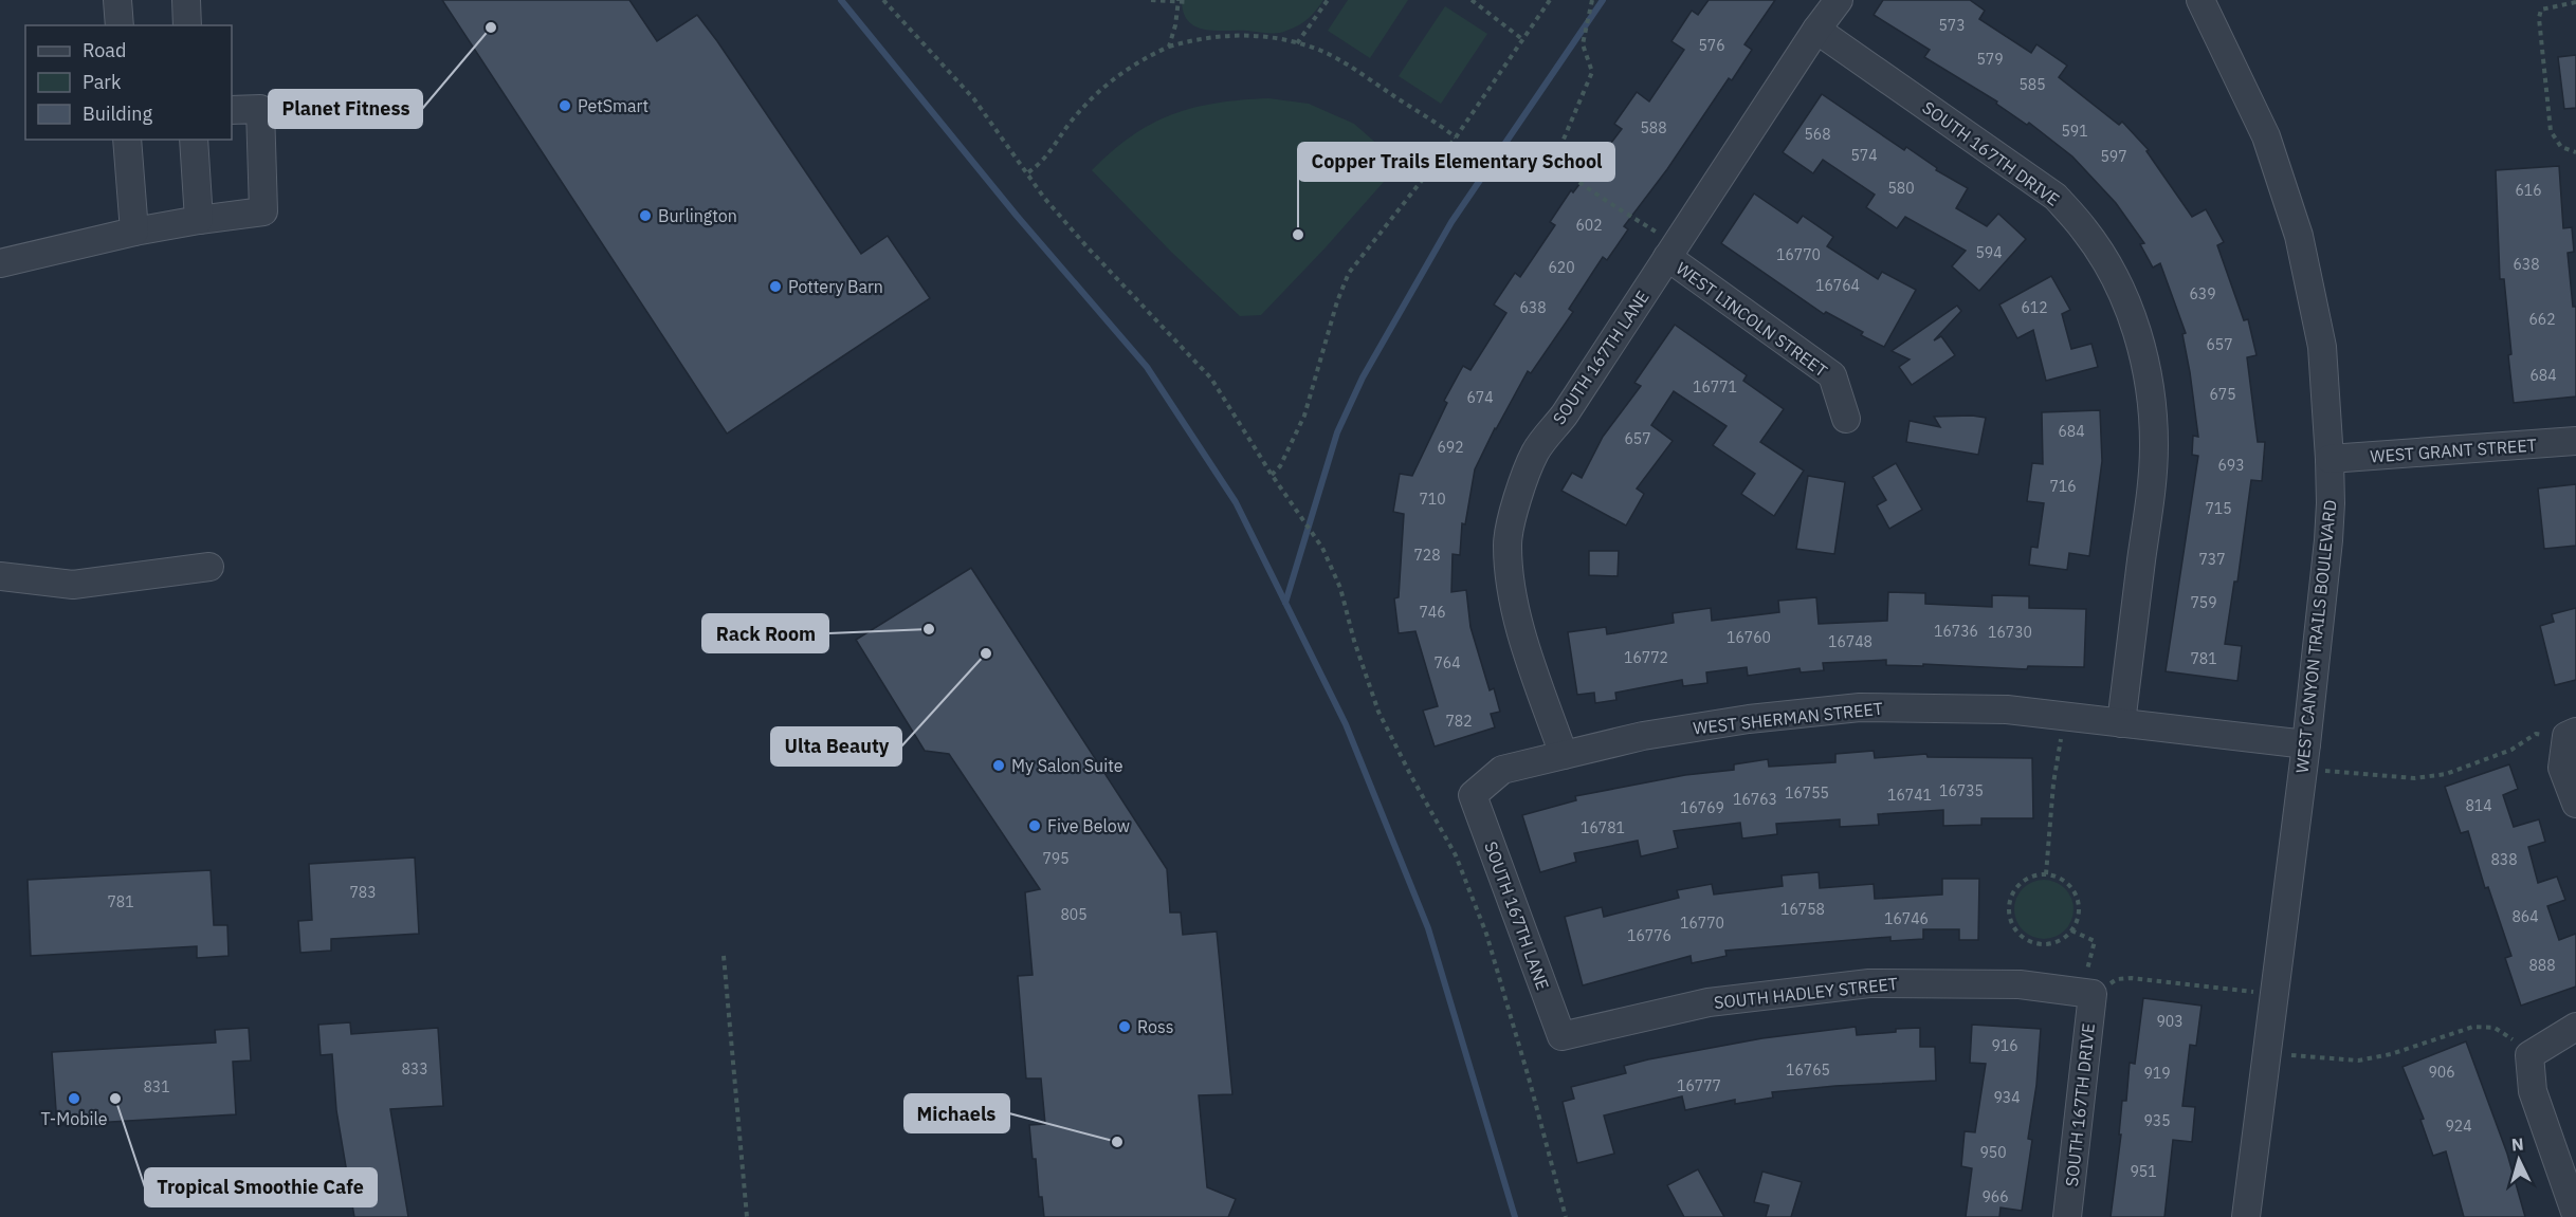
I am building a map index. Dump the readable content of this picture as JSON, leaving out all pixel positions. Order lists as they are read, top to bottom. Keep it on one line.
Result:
{"streets":{"street":["SOUTH 167TH DRIVE","WEST LINCOLN STREET","SOUTH 167TH LANE","WEST GRANT STREET","WEST CANYON TRAILS BOULEVARD","WEST SHERMAN STREET","SOUTH HADLEY STREET"]},"crossings":[["SOUTH 167TH DRIVE","SOUTH 167TH LANE"],["SOUTH 167TH DRIVE","WEST SHERMAN STREET"],["SOUTH 167TH DRIVE","SOUTH HADLEY STREET"],["WEST LINCOLN STREET","SOUTH 167TH LANE"],["SOUTH 167TH LANE","WEST SHERMAN STREET"],["SOUTH 167TH LANE","SOUTH HADLEY STREET"],["WEST GRANT STREET","WEST CANYON TRAILS BOULEVARD"],["WEST CANYON TRAILS BOULEVARD","WEST SHERMAN STREET"]],"places":["Planet Fitness","PetSmart","Burlington","Copper Trails Elementary School","Pottery Barn","Rack Room","Ulta Beauty","My Salon Suite","Five Below","Ross","T-Mobile","Tropical Smoothie Cafe","Michaels"],"house_numbers":["573","576","579","585","588","591","568","574","597","580","616","602","594","16770","638","620","16764","639","638","612","662","657","684","16771","675","674","684","657","692","693","716","710","715","728","737","759","746","16736","16730","16760","16748","16772","781","764","782","16735","16755","16741","16763","814","16769","16781","795","838","783","781","16758","805","864","16746","16770","16776","888","903","916","833","16765","906","919","16777","831","934","935","924","950","951","966"],"legend":["Road","Park","Building"],"north":"top"}
